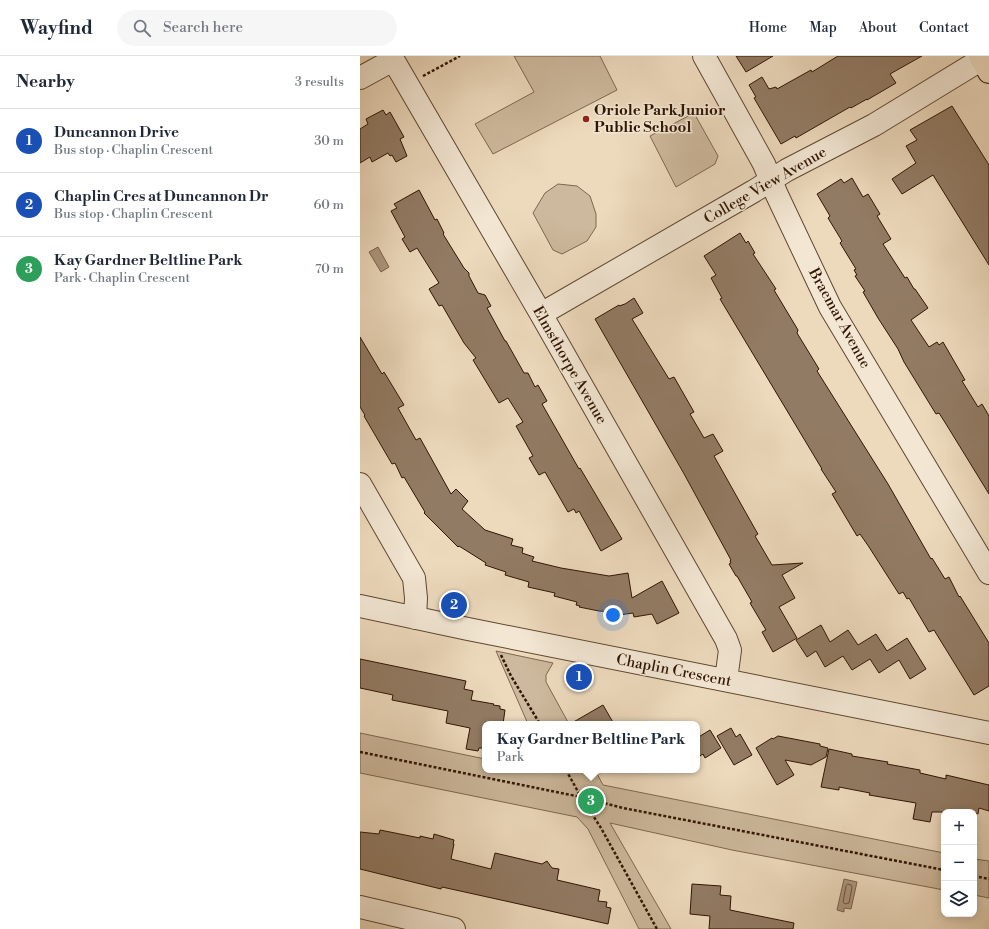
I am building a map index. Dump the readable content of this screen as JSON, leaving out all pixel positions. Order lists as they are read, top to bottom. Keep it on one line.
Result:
{"streets":{"street":["College View Avenue","Braemar Avenue","Elmsthorpe Avenue","Chaplin Crescent"]},"crossings":[["College View Avenue","Braemar Avenue"],["College View Avenue","Elmsthorpe Avenue"],["Elmsthorpe Avenue","Chaplin Crescent"]],"places":["Oriole Park Junior Public School"],"page":{"header":"Wayfind","search":"Search here","nav":["Home","Map","About","Contact"],"heading":["Nearby","3 results"],"list":[{"mark":"1","name":"Duncannon Drive","note":"Bus stop · Chaplin Crescent","value":"30 m"},{"mark":"2","name":"Chaplin Cres at Duncannon Dr","note":"Bus stop · Chaplin Crescent","value":"60 m"},{"mark":"3","name":"Kay Gardner Beltline Park","note":"Park · Chaplin Crescent","value":"70 m"}],"pins":["2","1","3"],"popup":["Kay Gardner Beltline Park","Park"],"map_buttons":["+","−"]}}
